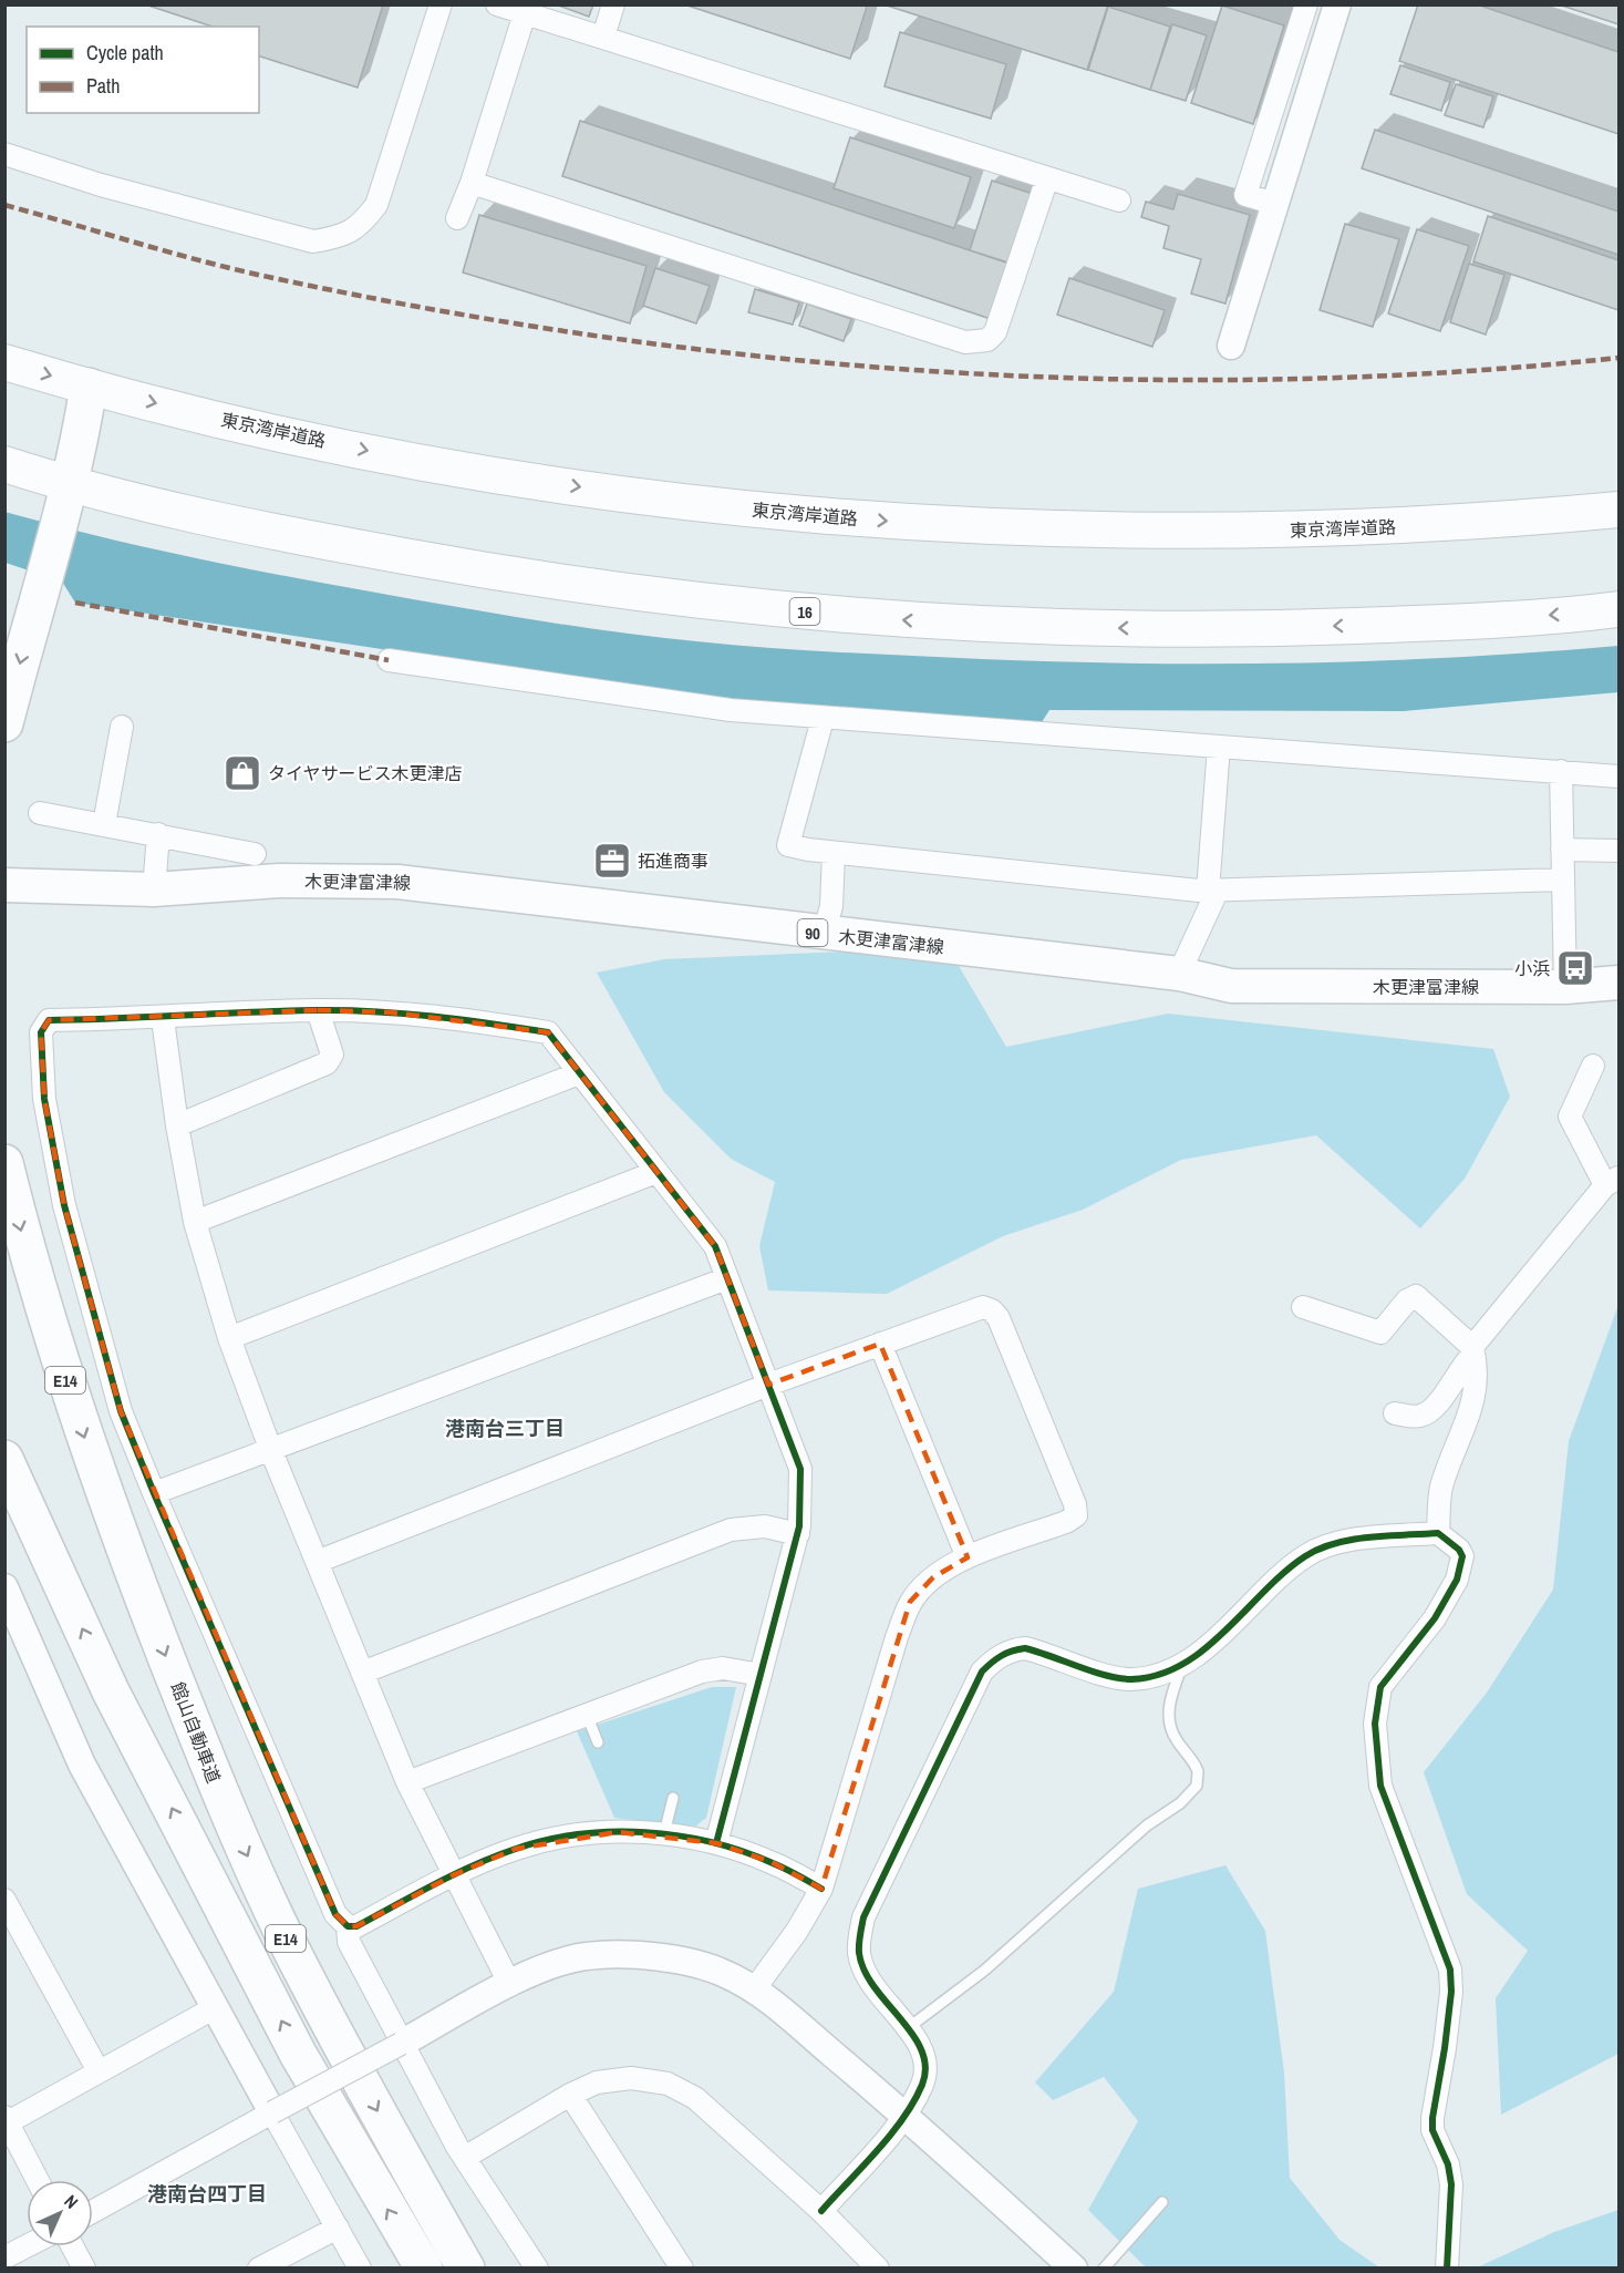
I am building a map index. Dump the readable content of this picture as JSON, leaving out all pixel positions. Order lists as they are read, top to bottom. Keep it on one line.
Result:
{"streets":{"highway":["東京湾岸道路","16","E14","館山自動車道"],"main road":["木更津富津線","90"]},"districts":["港南台三丁目","港南台四丁目"],"places":{"shop":["タイヤサービス木更津店"],"office":["拓進商事"],"bus stop":["小浜"]},"legend":["Cycle path","Path"],"north":"top right"}
